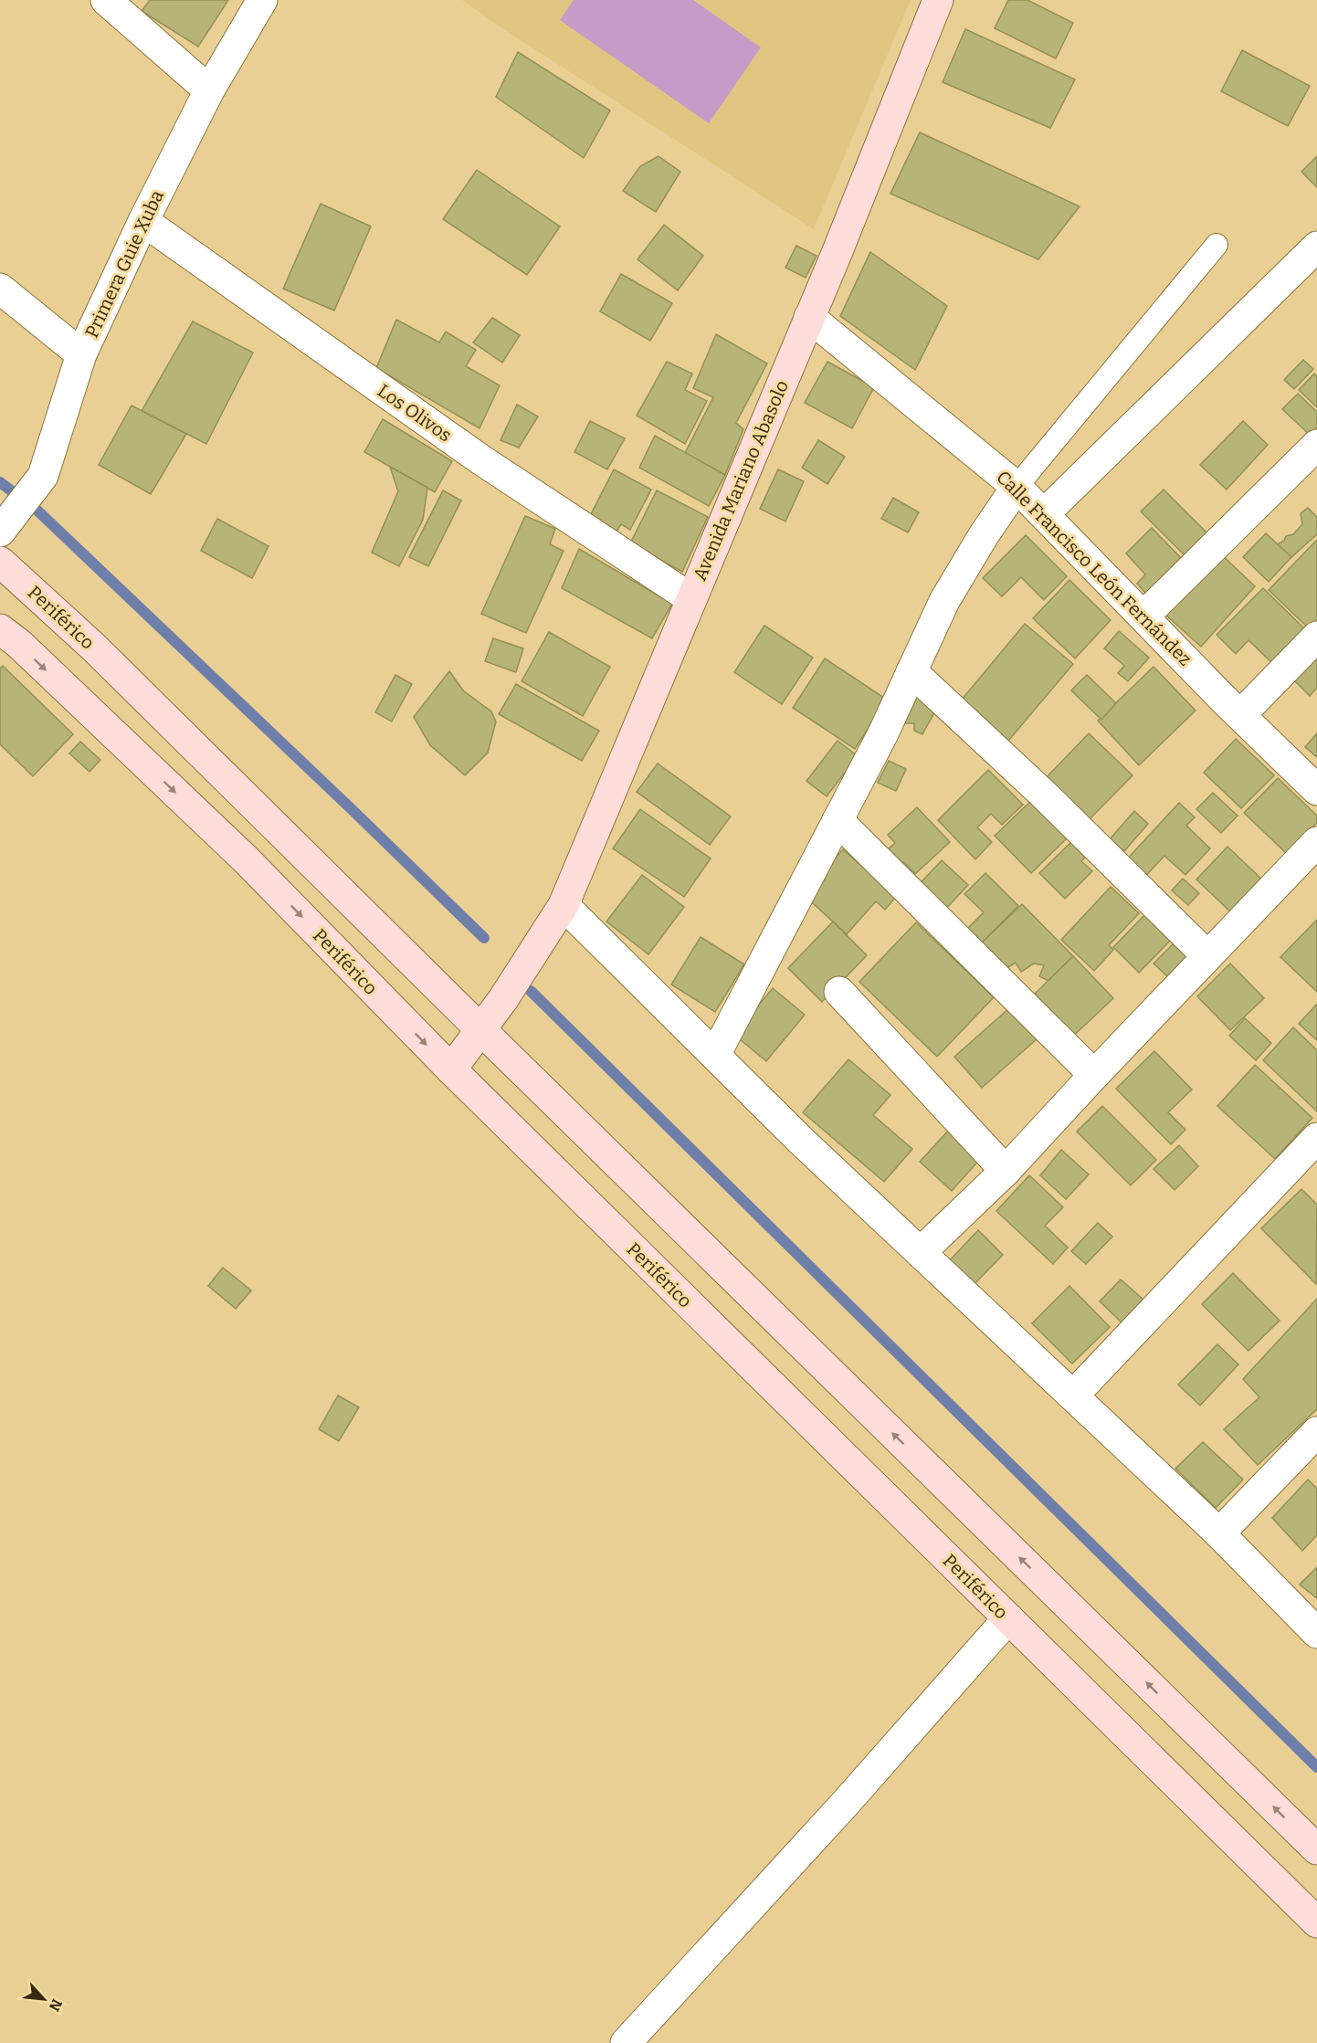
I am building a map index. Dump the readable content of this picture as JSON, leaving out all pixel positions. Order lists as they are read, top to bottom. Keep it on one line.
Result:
{"streets":{"main road":["Avenida Mariano Abasolo","Periférico"],"street":["Primera Guie Xuba","Los Olivos","Calle Francisco León Fernández"]},"crossings":[["Primera Guie Xuba","Los Olivos"],["Los Olivos","Avenida Mariano Abasolo"],["Avenida Mariano Abasolo","Calle Francisco León Fernández"],["Avenida Mariano Abasolo","Periférico"]],"north":"bottom right"}
